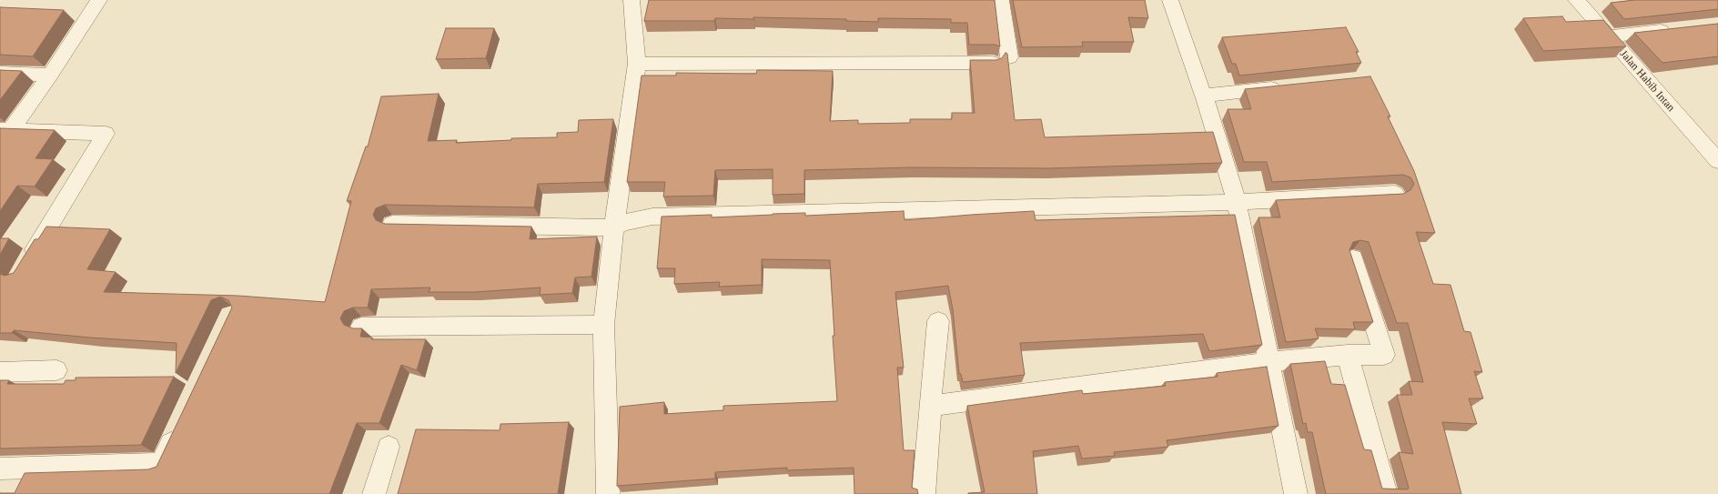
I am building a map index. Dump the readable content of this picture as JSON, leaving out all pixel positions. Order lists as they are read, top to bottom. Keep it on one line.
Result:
{"streets":{"street":["Jalan Habib Intan"]}}
